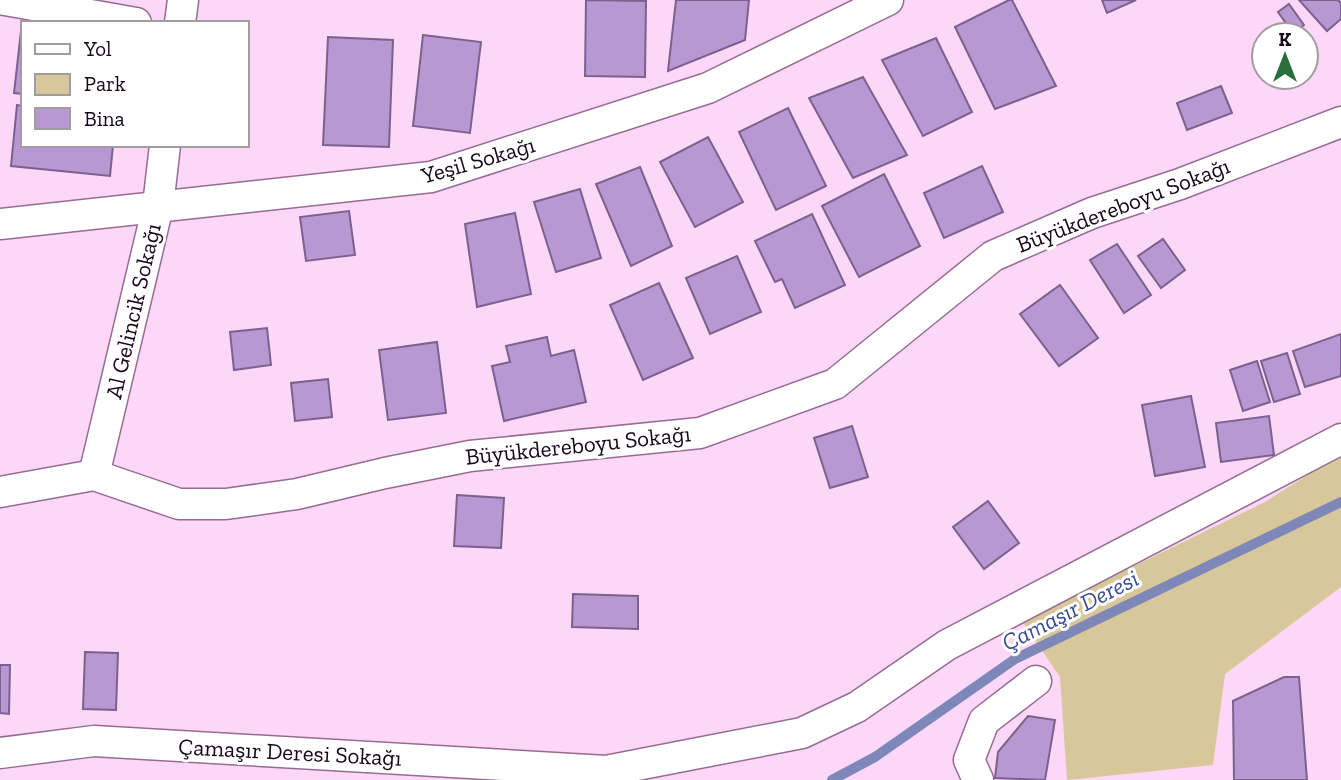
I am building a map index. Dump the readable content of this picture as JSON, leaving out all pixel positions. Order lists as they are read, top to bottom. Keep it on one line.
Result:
{"streets":{"street":["Yeşil Sokağı","Büyükdereboyu Sokağı","Al Gelincik Sokağı","Çamaşır Deresi Sokağı"]},"crossings":[["Yeşil Sokağı","Al Gelincik Sokağı"],["Büyükdereboyu Sokağı","Al Gelincik Sokağı"]],"water":["Çamaşır Deresi"],"legend":["Yol","Park","Bina"],"north":"top"}
